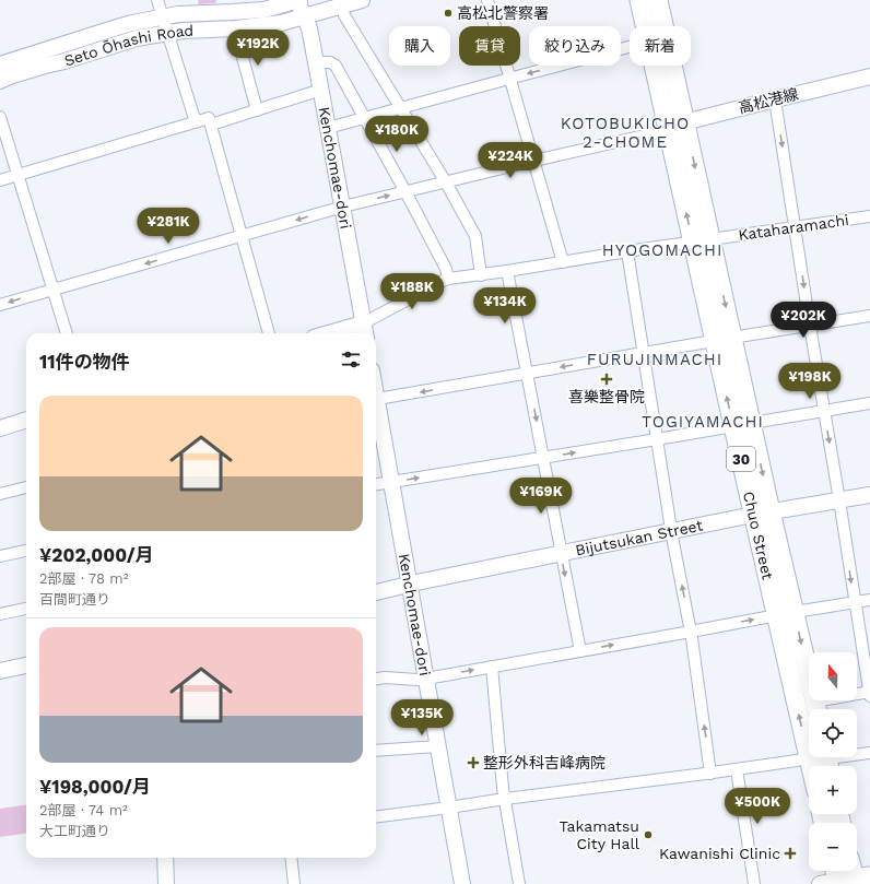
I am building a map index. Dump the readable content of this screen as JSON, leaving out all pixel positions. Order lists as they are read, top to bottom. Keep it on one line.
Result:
{"streets":{"highway":["30","Chuo Street"],"street":["Seto Ōhashi Road","高松港線","Kenchomae-dori","Kataharamachi","Bijutsukan Street"]},"crossings":[["Seto Ōhashi Road","Kenchomae-dori"],["高松港線","30"],["高松港線","Chuo Street"],["Kenchomae-dori","Kataharamachi"],["Kenchomae-dori","Bijutsukan Street"],["Kataharamachi","Chuo Street"],["30","Chuo Street"],["Chuo Street","Bijutsukan Street"]],"districts":["KOTOBUKICHO 2-CHOME","HYOGOMACHI","FURUJINMACHI","TOGIYAMACHI"],"places":{"other":["高松北警察署","Takamatsu City Hall"],"health":["喜樂整骨院","整形外科吉峰病院","Kawanishi Clinic"]},"north":"top","page":{"chip":["購入","賃貸","絞り込み","新着"],"price":["¥192K","¥180K","¥224K","¥281K","¥188K","¥134K","¥202K","¥198K","¥169K","¥135K","¥500K"],"heading":"11件の物件","list":[{"name":"¥202,000/月","note":"2部屋 · 78 m² · 百間町通り"},{"name":"¥198,000/月","note":"2部屋 · 74 m² · 大工町通り"}],"map_buttons":["+","−"]}}
